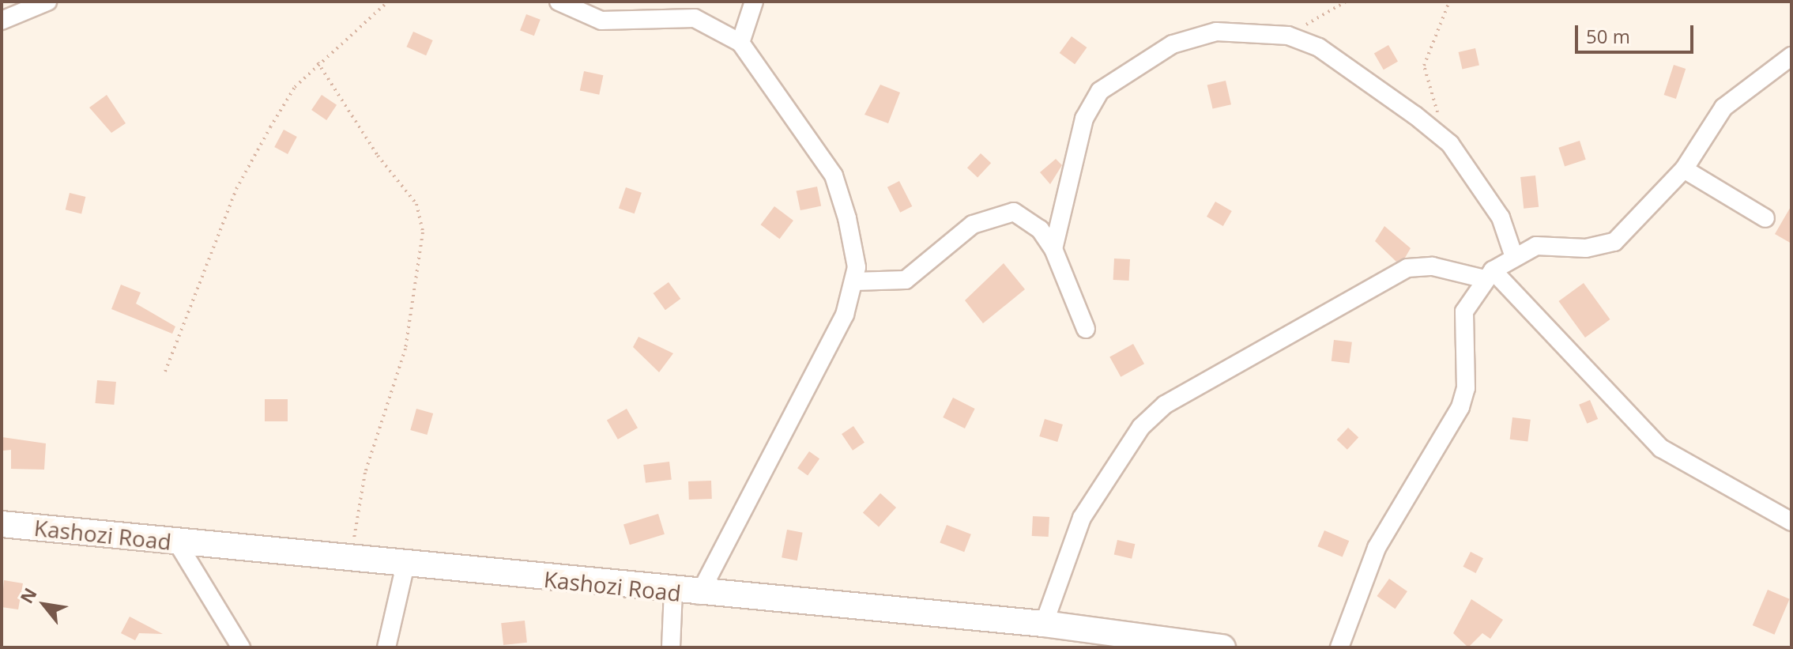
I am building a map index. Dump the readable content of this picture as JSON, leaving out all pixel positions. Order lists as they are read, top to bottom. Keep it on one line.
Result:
{"streets":{"main road":["Kashozi Road"]},"scale_bar":"50 m","north":"top left"}
